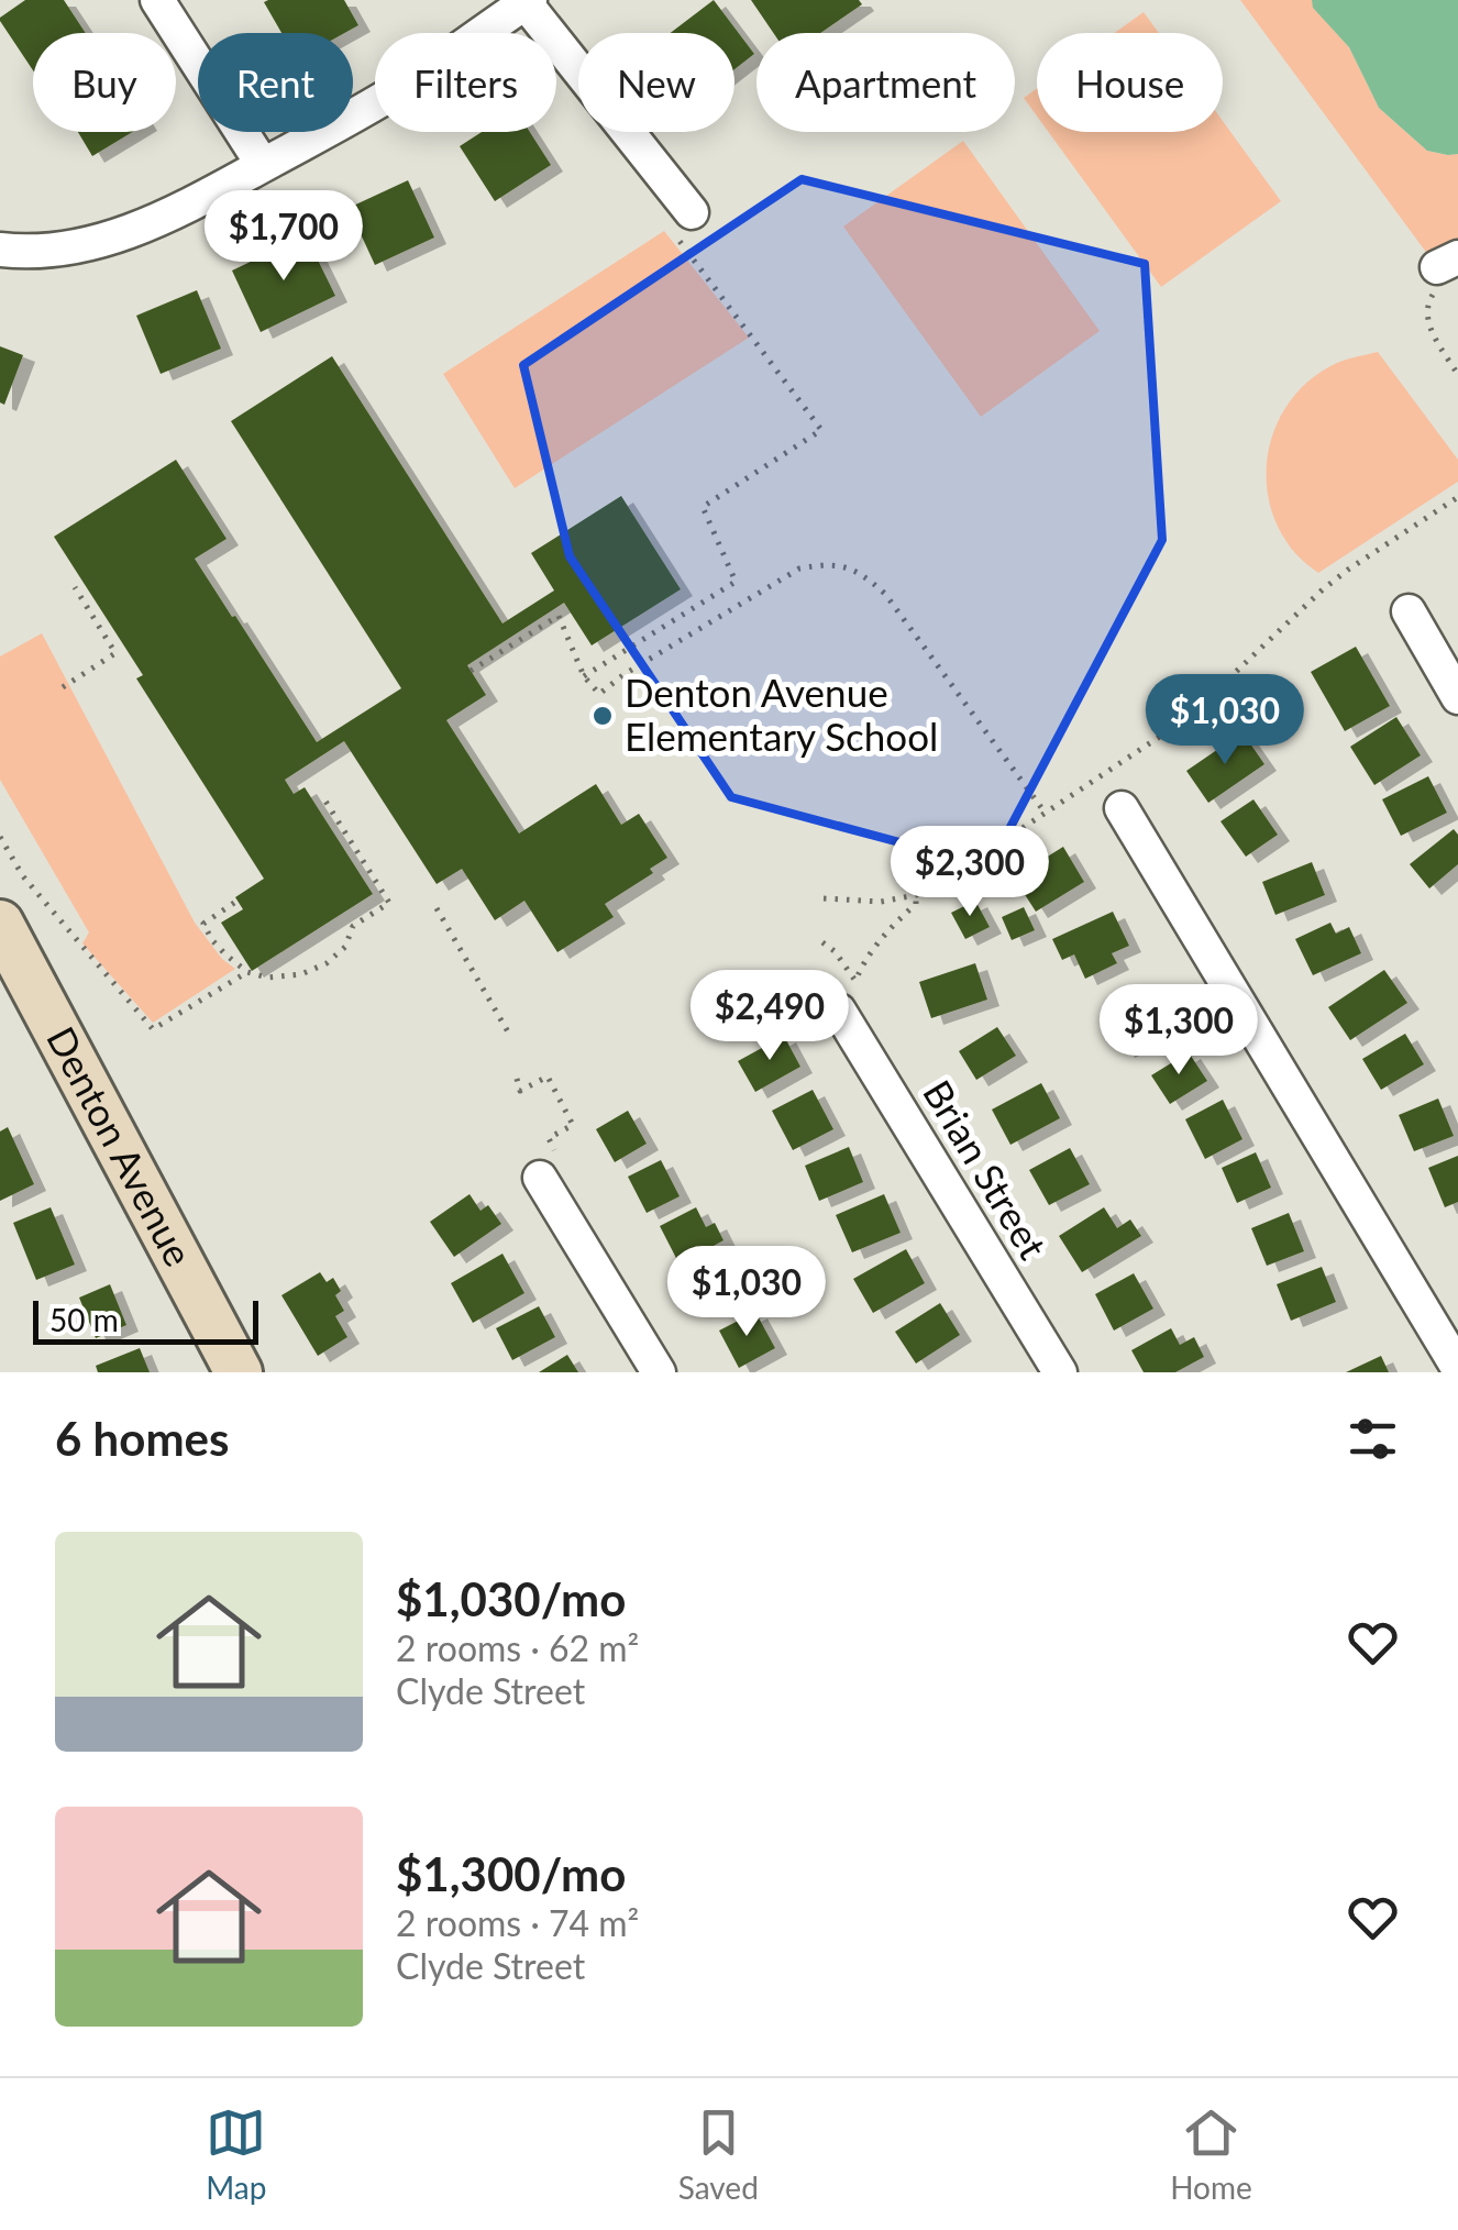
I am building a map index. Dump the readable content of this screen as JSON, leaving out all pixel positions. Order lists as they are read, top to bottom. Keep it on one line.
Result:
{"streets":{"street":["Denton Avenue","Brian Street"]},"places":["Denton Avenue Elementary School"],"scale_bar":"50 m","page":{"chip":["Buy","Rent","Filters","New","Apartment","House"],"price":["$1,700","$1,030","$2,300","$2,490","$1,300","$1,030"],"scale":"50 m","heading":"6 homes","list":[{"name":"$1,030/mo","note":"2 rooms · 62 m² · Clyde Street"},{"name":"$1,300/mo","note":"2 rooms · 74 m² · Clyde Street"}],"tabs":["Map","Saved","Home"]}}
